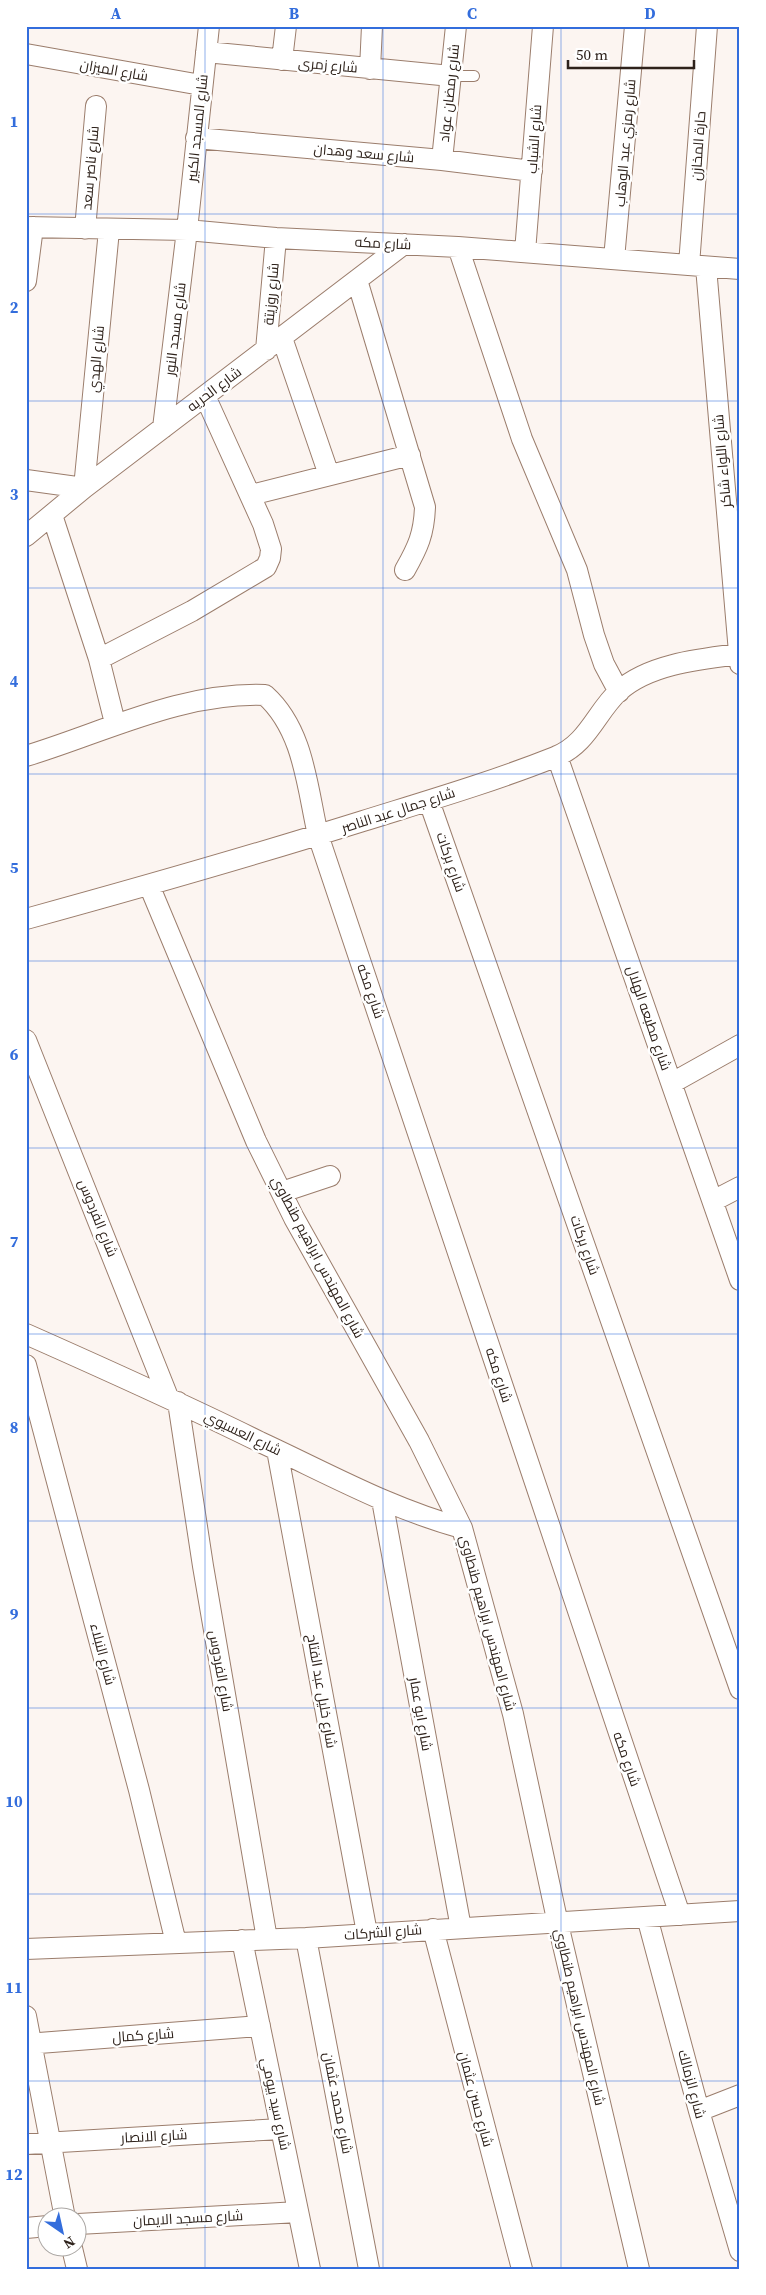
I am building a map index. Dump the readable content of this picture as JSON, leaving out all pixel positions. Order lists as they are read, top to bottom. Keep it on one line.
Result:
{"streets":{"street":["شارع زمرى","شارع الميزان","شارع رمضان عواد","شارع المسجد الكبير","شارع الشباب","شارع رمزي عبد الوهاب","حارة المخازن","شارع سعد وهدان","شارع ناصر سعد","شارع مكه","شارع روزيتة","شارع مسجد النور","شارع الهدي","شارع الحريه","شارع اللواء شاكر","شارع جمال عبد الناصر","شارع بركات","شارع مطبعه الهلال","شارع الفردوس","شارع المهندس ابراهيم طنطاوي","شارع العسيوي","شارع النبلاء","شارع خليل عبد الفتاح","شارع ابو عمار","شارع الشركات","شارع كمال","شارع الزمالك","شارع حسن عثمان","شارع محمد عثمان","شارع سيد بيومي","شارع الانصار","شارع مسجد الايمان"]},"crossings":[["شارع زمرى","شارع رمضان عواد"],["شارع زمرى","شارع المسجد الكبير"],["شارع الميزان","شارع المسجد الكبير"],["شارع رمضان عواد","شارع سعد وهدان"],["شارع المسجد الكبير","شارع سعد وهدان"],["شارع المسجد الكبير","شارع مكه"],["شارع المسجد الكبير","شارع مسجد النور"],["شارع الشباب","شارع سعد وهدان"],["شارع الشباب","شارع مكه"],["شارع رمزي عبد الوهاب","شارع مكه"],["حارة المخازن","شارع مكه"],["حارة المخازن","شارع اللواء شاكر"],["شارع ناصر سعد","شارع مكه"],["شارع مكه","شارع روزيتة"],["شارع مكه","شارع مسجد النور"],["شارع مكه","شارع الهدي"],["شارع مكه","شارع الحريه"],["شارع مكه","شارع اللواء شاكر"],["شارع مكه","شارع جمال عبد الناصر"],["شارع مكه","شارع الشركات"],["شارع روزيتة","شارع الحريه"],["شارع مسجد النور","شارع الحريه"],["شارع الهدي","شارع الحريه"],["شارع اللواء شاكر","شارع جمال عبد الناصر"],["شارع جمال عبد الناصر","شارع بركات"],["شارع جمال عبد الناصر","شارع مطبعه الهلال"],["شارع جمال عبد الناصر","شارع المهندس ابراهيم طنطاوي"],["شارع الفردوس","شارع العسيوي"],["شارع الفردوس","شارع الشركات"],["شارع المهندس ابراهيم طنطاوي","شارع العسيوي"],["شارع المهندس ابراهيم طنطاوي","شارع الشركات"],["شارع العسيوي","شارع خليل عبد الفتاح"],["شارع العسيوي","شارع ابو عمار"],["شارع النبلاء","شارع الشركات"],["شارع خليل عبد الفتاح","شارع الشركات"],["شارع ابو عمار","شارع الشركات"],["شارع الشركات","شارع الزمالك"],["شارع الشركات","شارع حسن عثمان"],["شارع الشركات","شارع محمد عثمان"],["شارع الشركات","شارع سيد بيومي"],["شارع كمال","شارع سيد بيومي"],["شارع سيد بيومي","شارع الانصار"],["شارع سيد بيومي","شارع مسجد الايمان"]],"scale_bar":"50 m","north":"bottom right","grid":{"columns":["A","B","C","D"],"rows":["1","2","3","4","5","6","7","8","9","10","11","12"]}}
